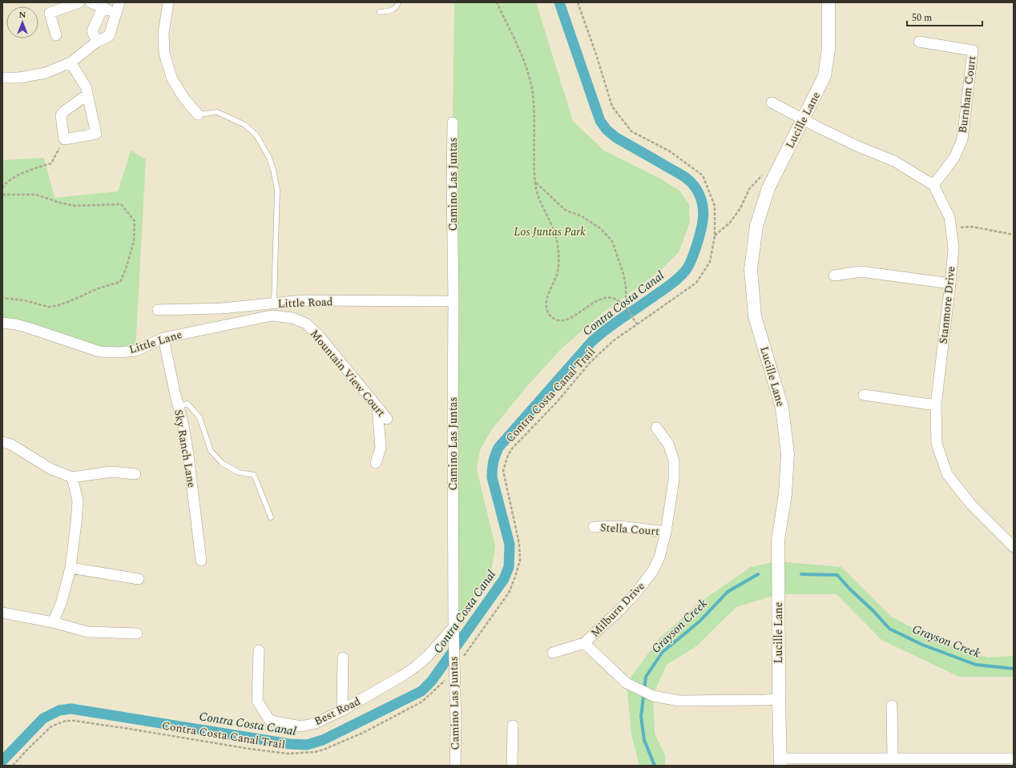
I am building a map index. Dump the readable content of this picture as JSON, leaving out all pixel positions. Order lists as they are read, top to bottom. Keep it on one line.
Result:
{"streets":{"street":["Burnham Court","Lucille Lane","Camino Las Juntas","Little Road","Stanmore Drive","Little Lane","Mountain View Court","Sky Ranch Lane","Stella Court","Milburn Drive","Best Road"],"path":["Contra Costa Canal Trail"]},"crossings":[["Burnham Court","Stanmore Drive"],["Lucille Lane","Milburn Drive"],["Camino Las Juntas","Little Road"],["Camino Las Juntas","Contra Costa Canal Trail"],["Camino Las Juntas","Best Road"],["Little Lane","Mountain View Court"],["Little Lane","Sky Ranch Lane"],["Stella Court","Milburn Drive"]],"water":["Contra Costa Canal","Grayson Creek"],"parks":["Los Juntas Park"],"scale_bar":"50 m","north":"top"}
